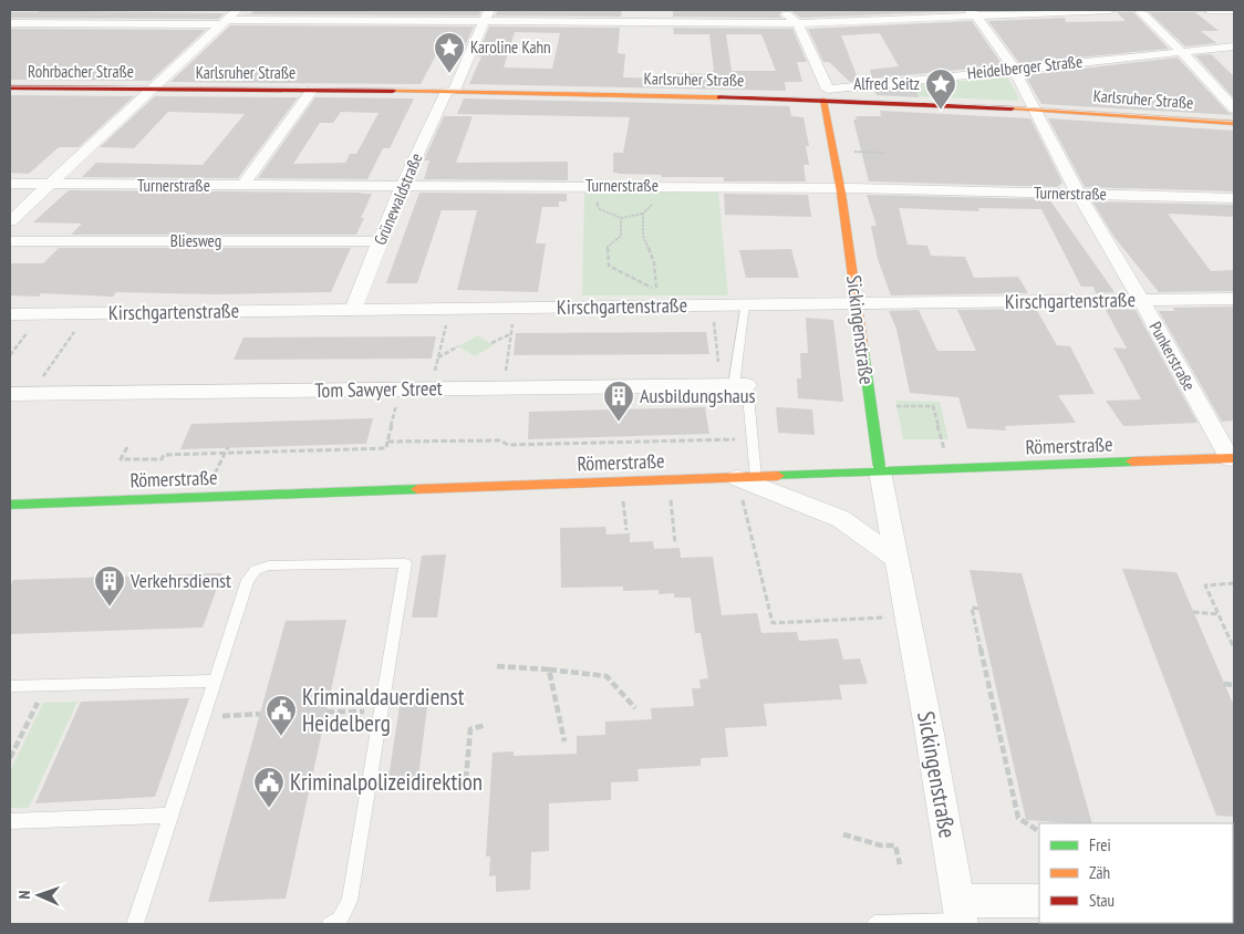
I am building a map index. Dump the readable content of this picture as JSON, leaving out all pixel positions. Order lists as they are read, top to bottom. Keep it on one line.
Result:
{"streets":{"main road":["Rohrbacher Straße","Karlsruher Straße","Sickingenstraße","Römerstraße"],"street":["Heidelberger Straße","Turnerstraße","Grünewaldstraße","Bliesweg","Kirschgartenstraße","Punkerstraße","Tom Sawyer Street"]},"crossings":[["Heidelberger Straße","Karlsruher Straße"],["Heidelberger Straße","Sickingenstraße"],["Heidelberger Straße","Punkerstraße"],["Rohrbacher Straße","Karlsruher Straße"],["Karlsruher Straße","Grünewaldstraße"],["Karlsruher Straße","Sickingenstraße"],["Karlsruher Straße","Punkerstraße"],["Turnerstraße","Grünewaldstraße"],["Turnerstraße","Sickingenstraße"],["Turnerstraße","Punkerstraße"],["Grünewaldstraße","Bliesweg"],["Grünewaldstraße","Kirschgartenstraße"],["Kirschgartenstraße","Sickingenstraße"],["Kirschgartenstraße","Punkerstraße"],["Sickingenstraße","Römerstraße"],["Punkerstraße","Römerstraße"]],"places":{"place":["Karoline Kahn","Alfred Seitz"],"building":["Ausbildungshaus","Verkehrsdienst"],"public building":["Kriminaldauerdienst Heidelberg","Kriminalpolizeidirektion"]},"legend":["Frei","Zäh","Stau"],"north":"left"}
